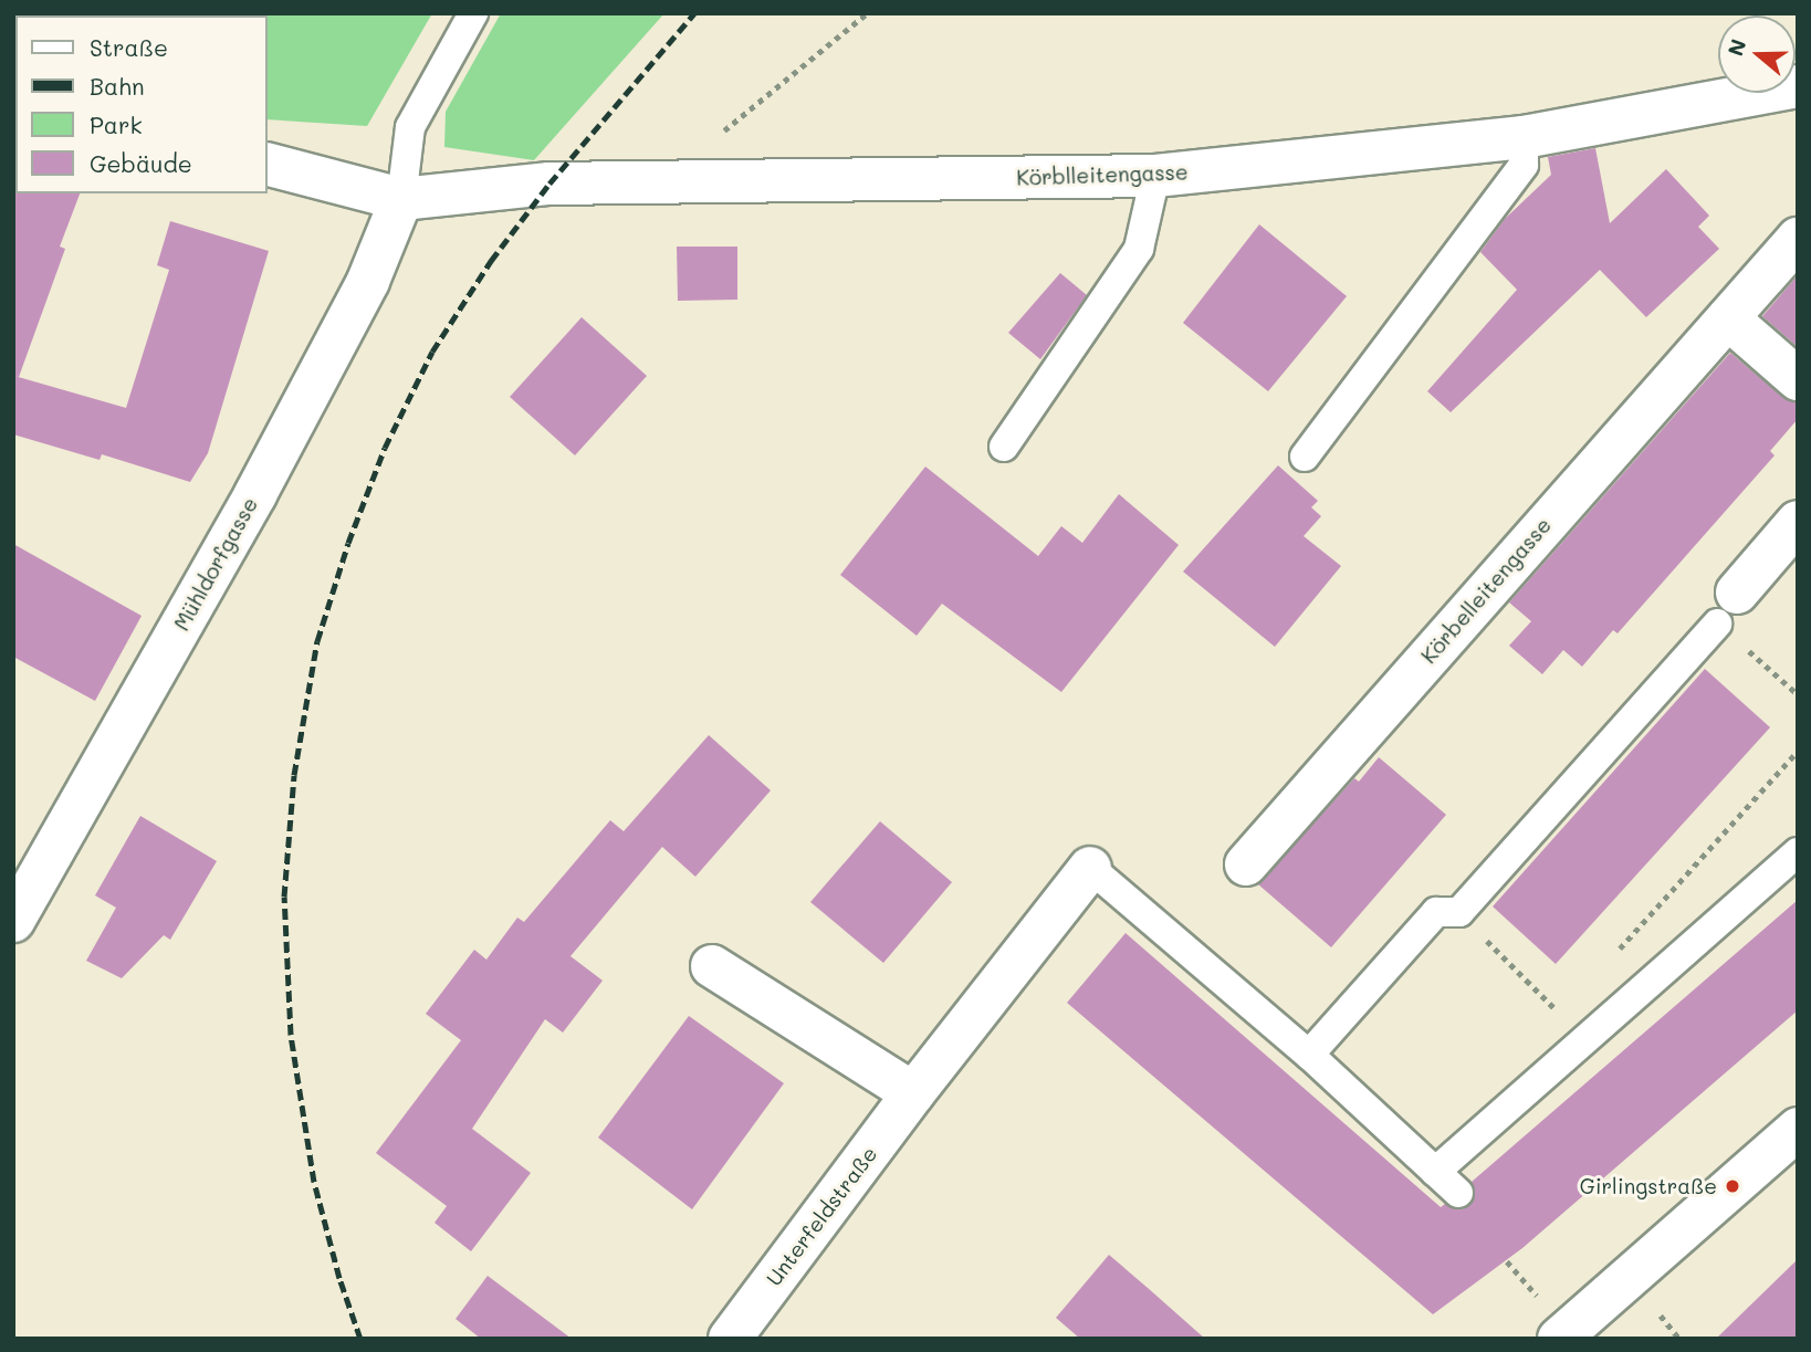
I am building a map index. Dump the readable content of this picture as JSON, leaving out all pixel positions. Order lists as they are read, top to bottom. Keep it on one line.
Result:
{"streets":{"street":["Körblleitengasse","Mühldorfgasse","Körbelleitengasse","Unterfeldstraße"]},"crossings":[["Körblleitengasse","Mühldorfgasse"]],"places":["Girlingstraße"],"legend":["Straße","Bahn","Park","Gebäude"],"north":"left"}
